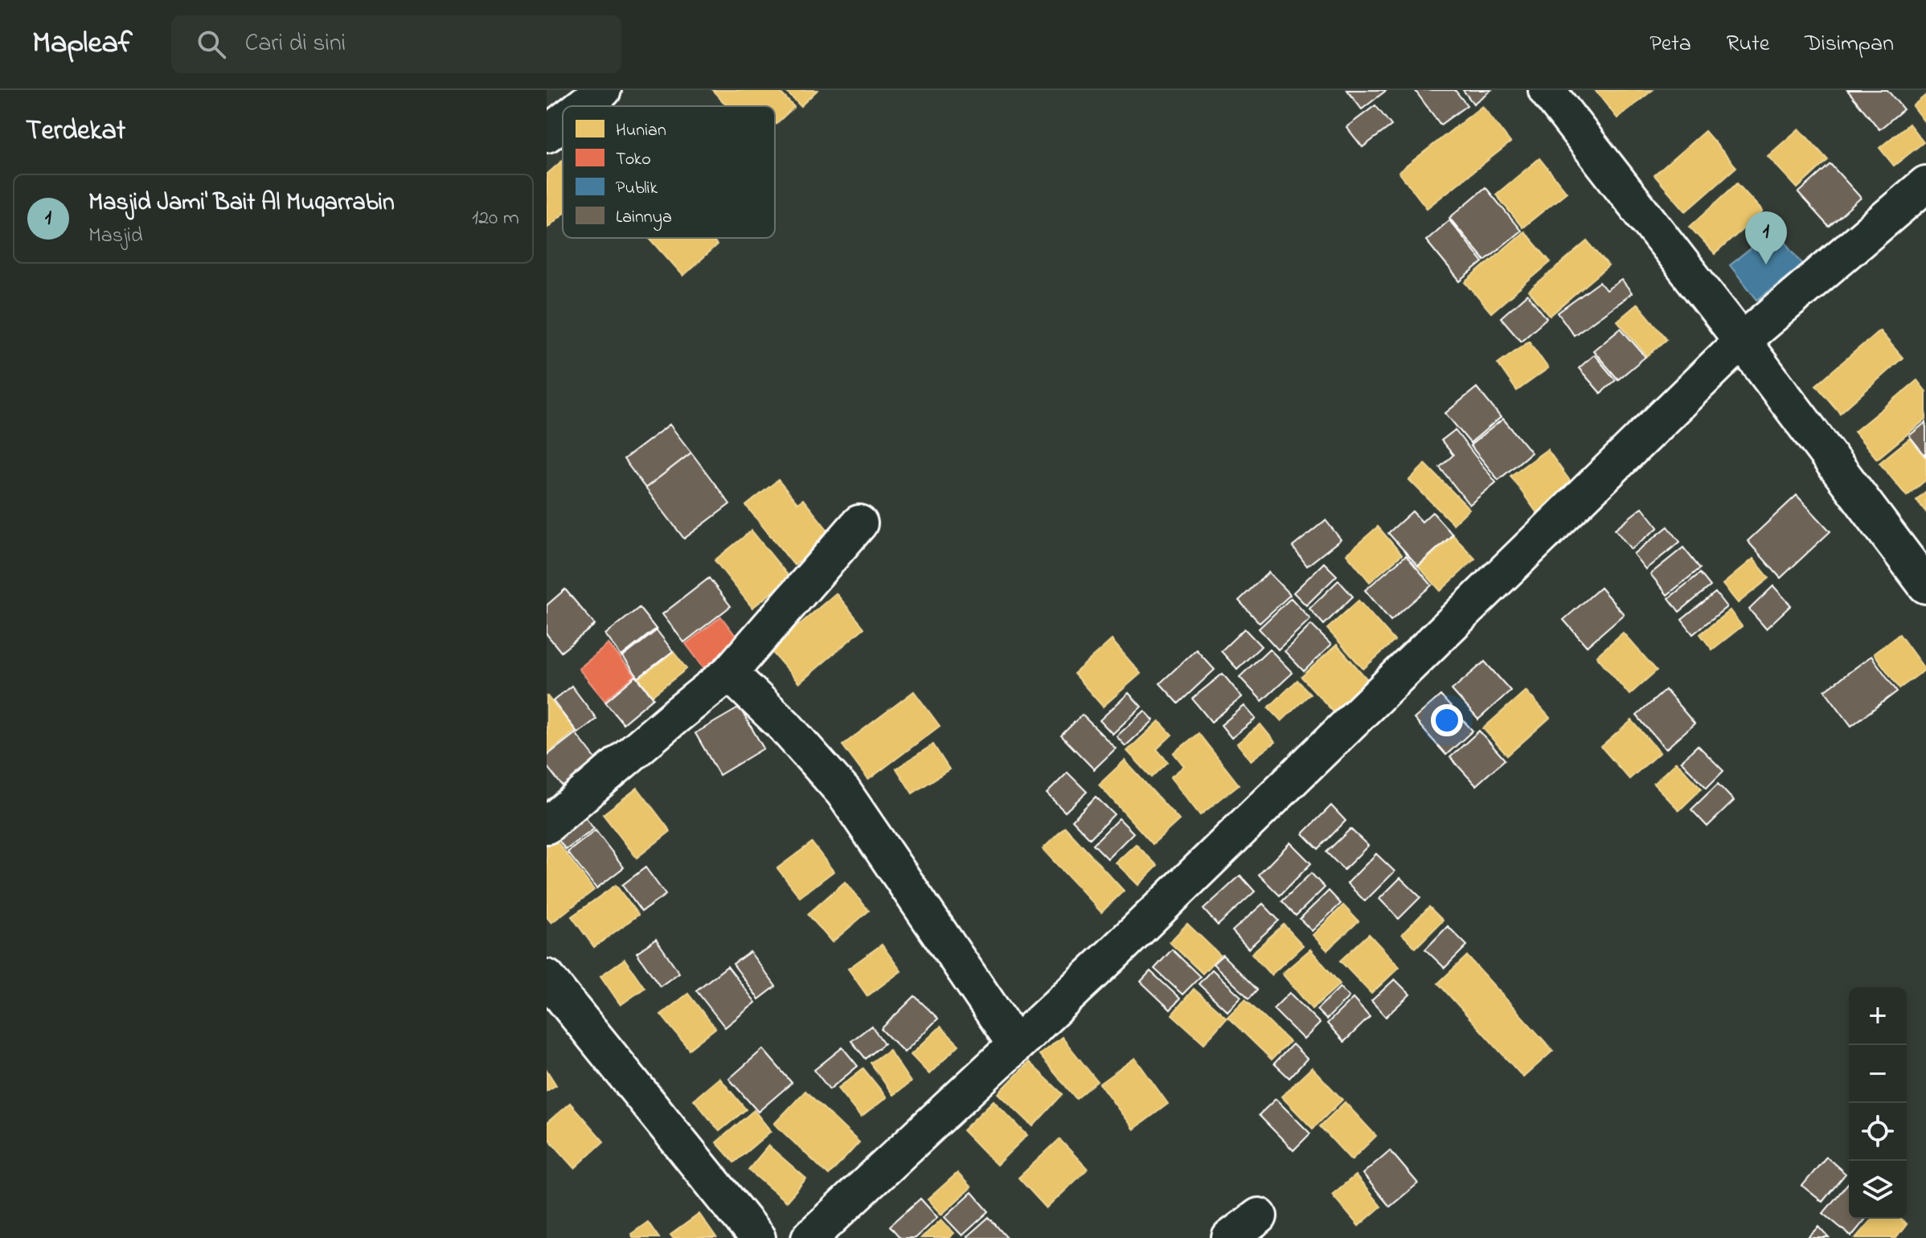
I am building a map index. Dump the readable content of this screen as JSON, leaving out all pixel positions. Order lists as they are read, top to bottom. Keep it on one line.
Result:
{"legend":["Hunian","Toko","Publik","Lainnya"],"page":{"header":"Mapleaf","search":"Cari di sini","nav":["Peta","Rute","Disimpan"],"heading":"Terdekat","list":[{"mark":"1","name":"Masjid Jami' Bait Al Muqarrabin","note":"Masjid","value":"120 m"}],"pins":"1","map_buttons":["+","−"]}}
